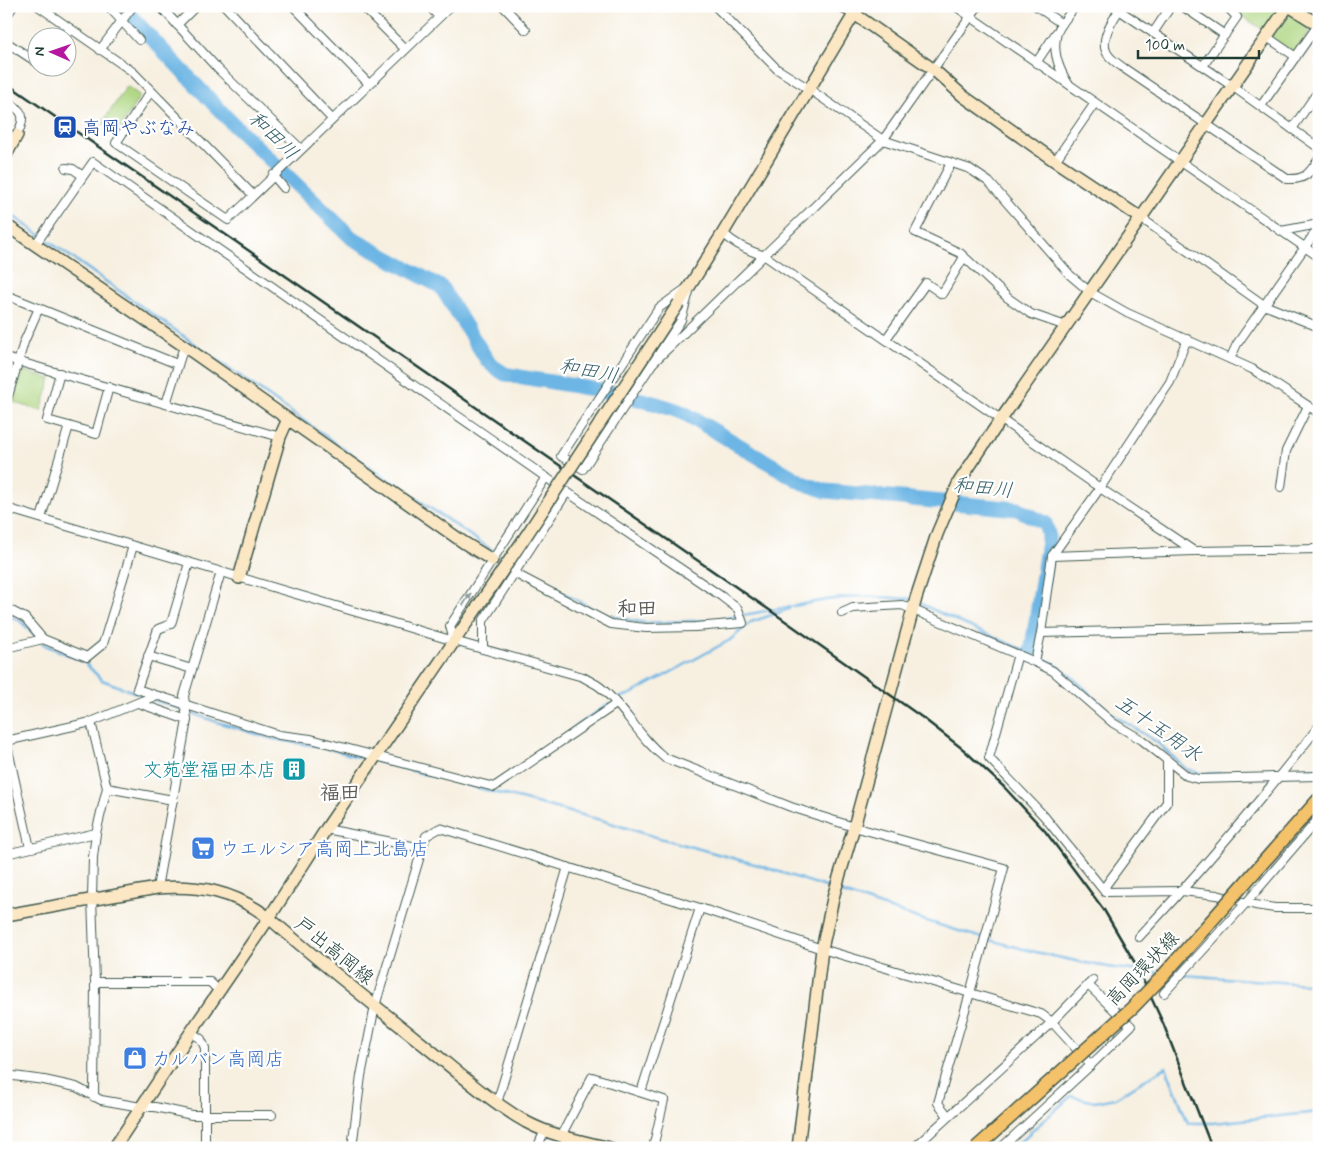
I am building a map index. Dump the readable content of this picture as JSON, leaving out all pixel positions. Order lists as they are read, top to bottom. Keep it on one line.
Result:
{"streets":{"main road":["高岡環状線"],"street":["戸出高岡線"]},"districts":["和田","福田"],"water":["和田川","五十玉用水"],"places":{"station":["高岡やぶなみ"],"building":["文苑堂福田本店"],"supermarket":["ウエルシア高岡上北島店"],"shop":["カルバン高岡店"]},"scale_bar":"100 m","north":"left"}
